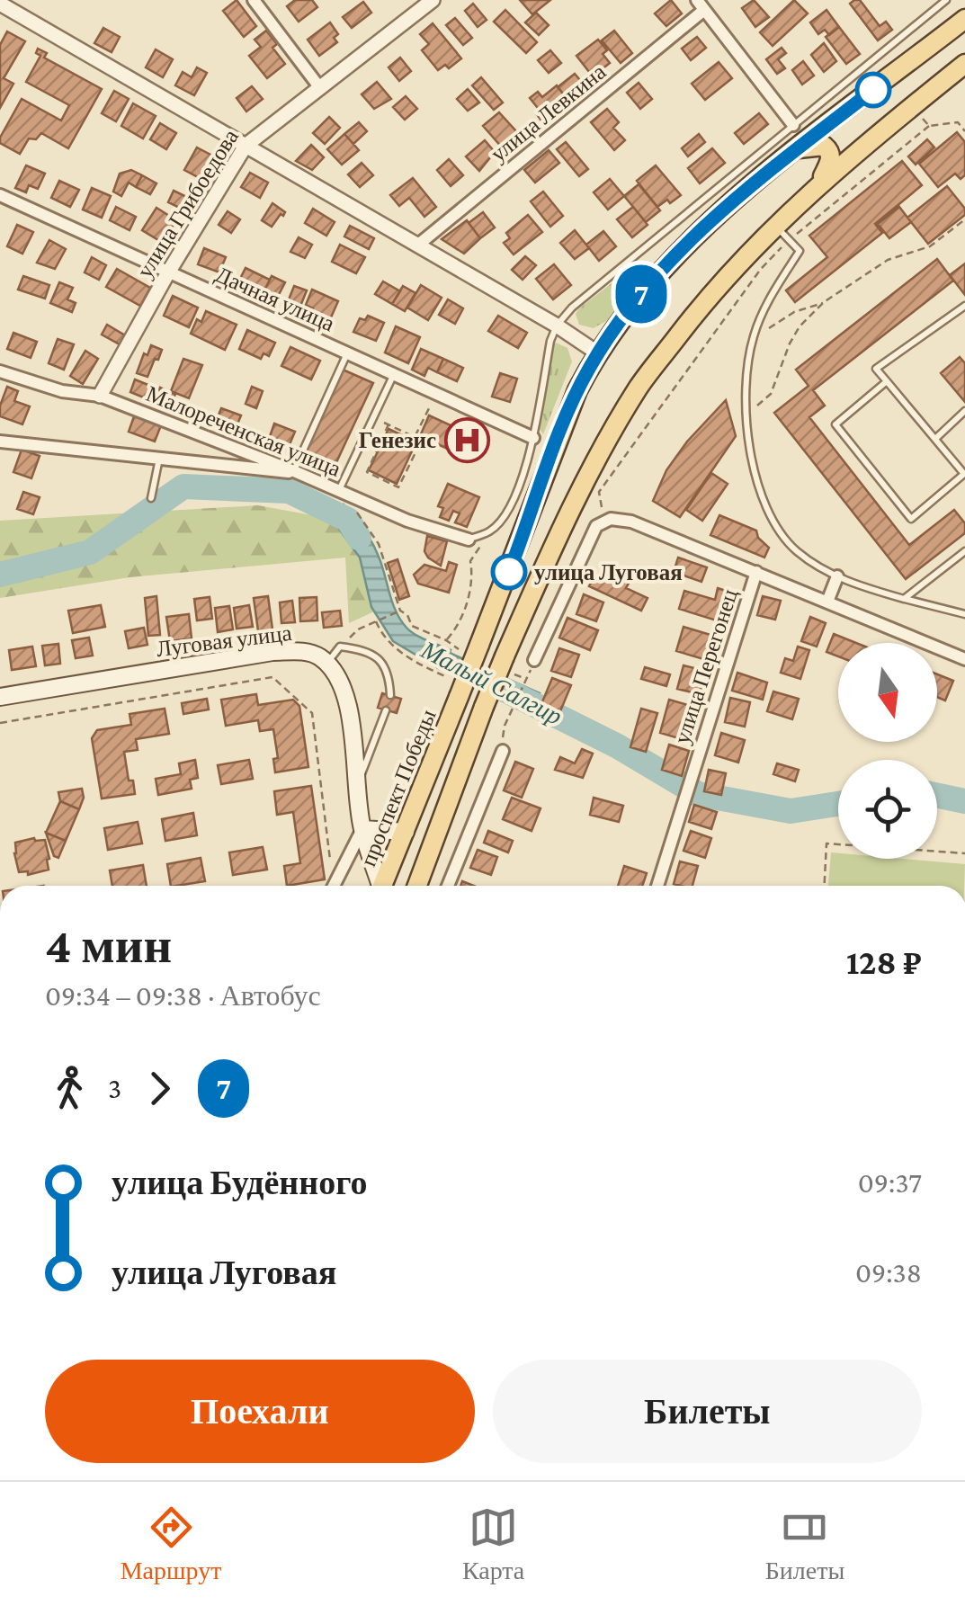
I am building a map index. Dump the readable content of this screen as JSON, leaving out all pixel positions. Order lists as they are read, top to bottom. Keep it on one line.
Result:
{"streets":{"main road":["Луговая улица","проспект Победы"],"street":["улица Левкина","улица Грибоедова","Дачная улица","Малореченская улица","улица Перегонец"]},"crossings":[["улица Грибоедова","Дачная улица"],["улица Грибоедова","Малореченская улица"]],"water":["Малый Салгир"],"places":{"hospital":["Генезис"],"other":["улица Луговая"]},"lines":["bus line 7"],"north":"bottom","page":{"on_map":"7","heading":["4 мин","09:34 – 09:38 · Автобус","128 ₽"],"legs":["3","7"],"list":[{"name":"улица Будённого","value":"09:37"},{"name":"улица Луговая","value":"09:38"}],"buttons":["Поехали","Билеты"],"tabs":["Маршрут","Карта","Билеты"]}}
